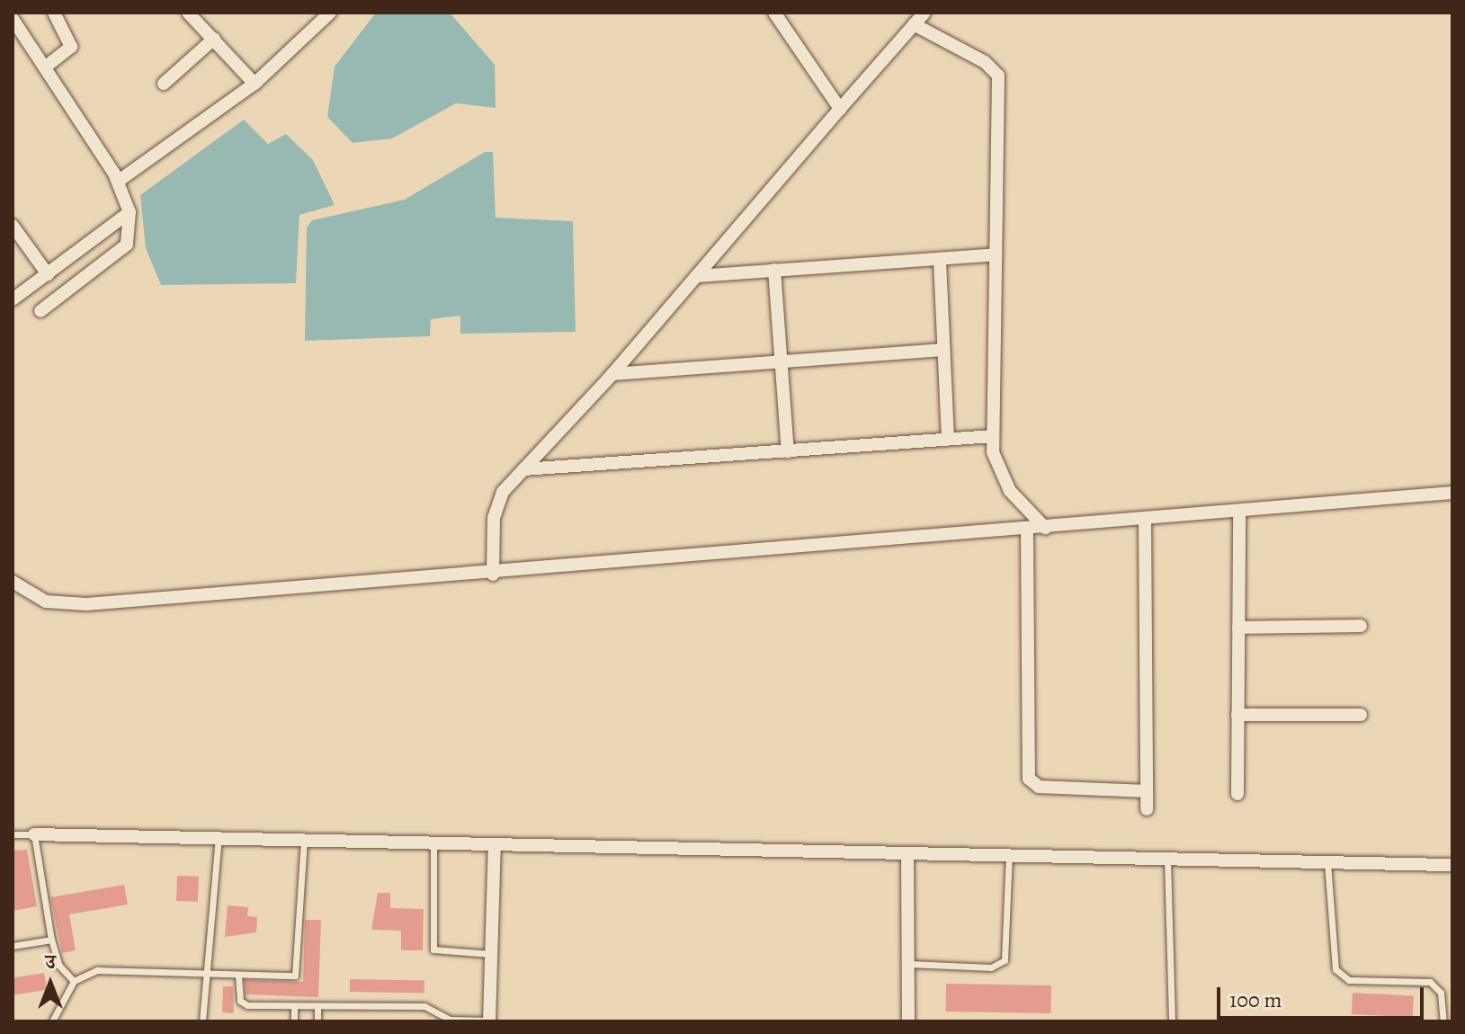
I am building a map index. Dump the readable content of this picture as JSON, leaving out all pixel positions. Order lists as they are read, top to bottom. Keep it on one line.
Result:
{"scale_bar":"100 m","north":"top"}
